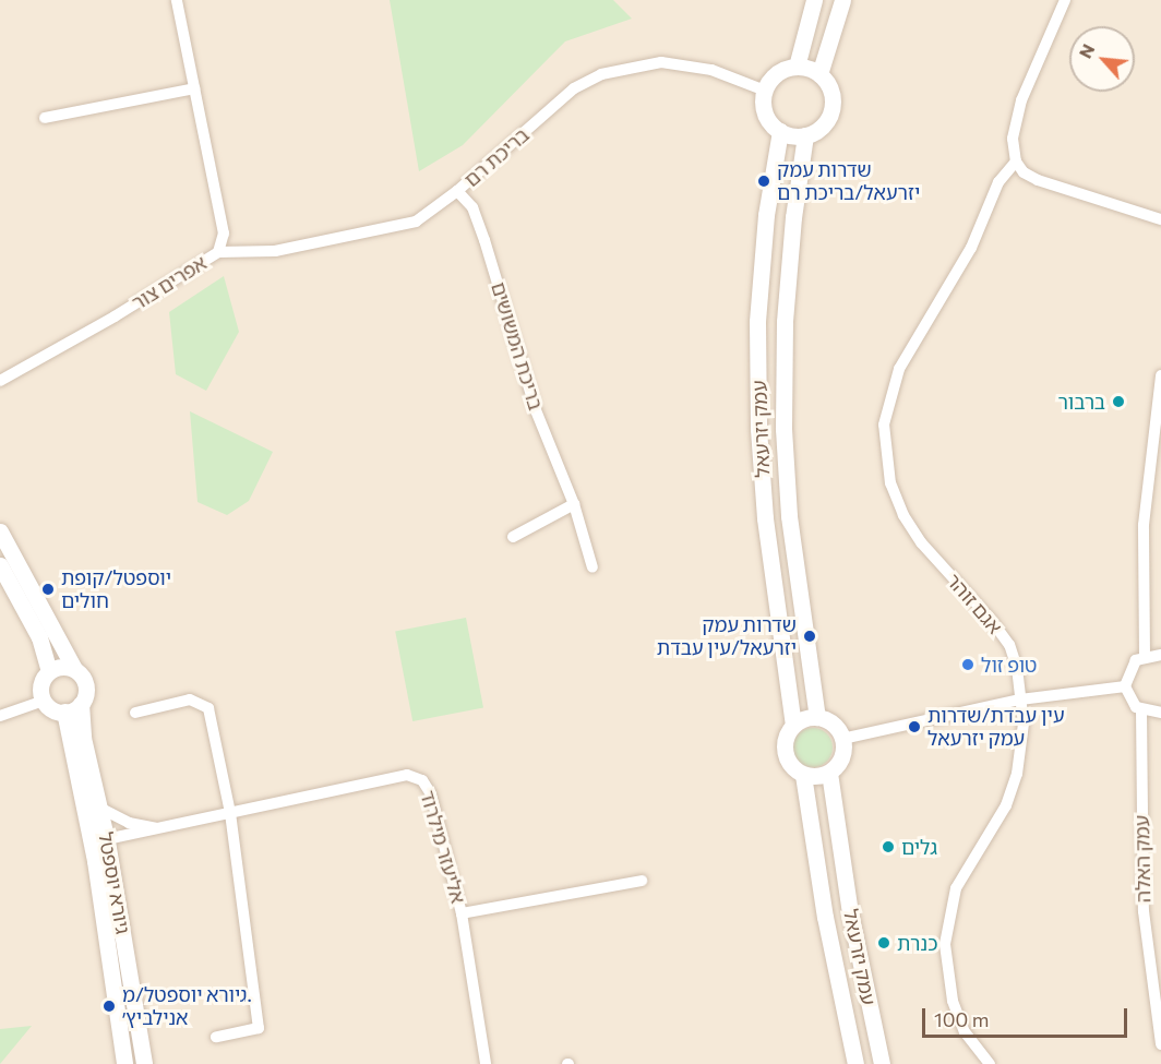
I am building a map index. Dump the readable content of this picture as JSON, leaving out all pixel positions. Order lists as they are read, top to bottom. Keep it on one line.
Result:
{"streets":{"main road":["עמק יזרעאל","גיורא יוספטל"],"street":["בריכת רם","אפרים צור","בריכת המשושים","אגם זוהר","אליעזר מילרוד","עמק האלה"]},"crossings":[["בריכת רם","אפרים צור"],["בריכת רם","בריכת המשושים"],["בריכת רם","עמק יזרעאל"],["אליעזר מילרוד","גיורא יוספטל"]],"places":["שדרות עמק יזרעאל/בריכת רם","ברבור","יוספטל/קופת חולים","שדרות עמק יזרעאל/עין עבדת","טופ זול","עין עבדת/שדרות עמק יזרעאל","גלים","כנרת","גיורא יוספטל/מ. אנילביץ׳"],"scale_bar":"100 m","north":"top left"}
